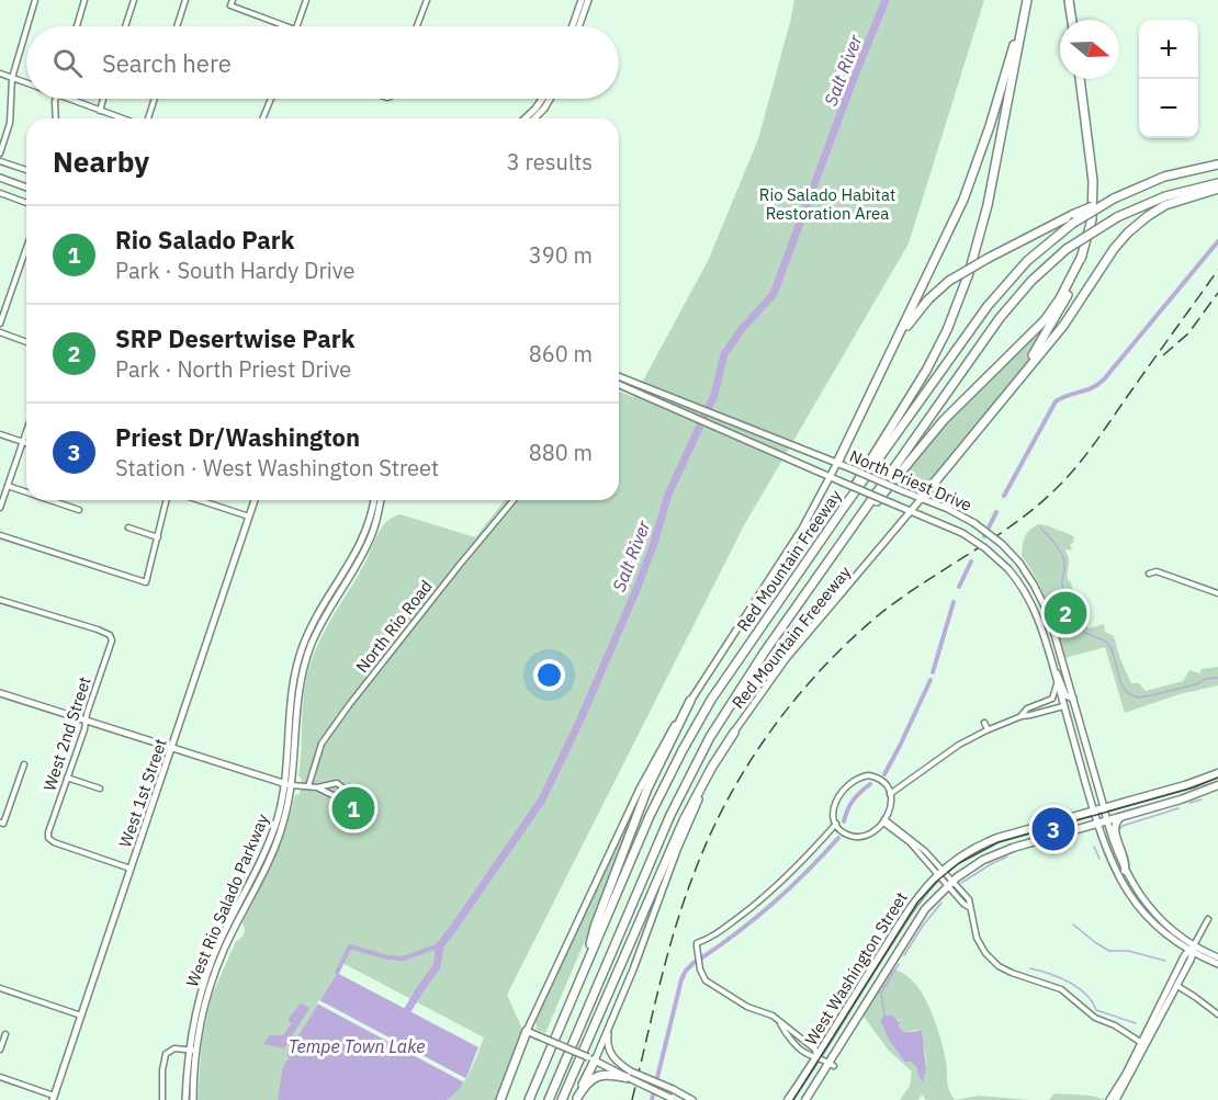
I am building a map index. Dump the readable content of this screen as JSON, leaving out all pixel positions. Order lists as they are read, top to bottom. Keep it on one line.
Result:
{"streets":{"highway":["Red Mountain Freeway"],"main road":["North Priest Drive","Red Mountain Freeeway","West 1st Street","West Rio Salado Parkway","West Washington Street"],"street":["North Rio Road","West 2nd Street"]},"crossings":[["North Priest Drive","Red Mountain Freeeway"],["North Priest Drive","West Washington Street"],["West 2nd Street","West 1st Street"]],"water":["Salt River","Tempe Town Lake"],"parks":["Rio Salado Habitat Restoration Area"],"north":"right","page":{"map_buttons":["+","−"],"search":"Search here","heading":["Nearby","3 results"],"list":[{"mark":"1","name":"Rio Salado Park","note":"Park · South Hardy Drive","value":"390 m"},{"mark":"2","name":"SRP Desertwise Park","note":"Park · North Priest Drive","value":"860 m"},{"mark":"3","name":"Priest Dr/Washington","note":"Station · West Washington Street","value":"880 m"}],"pins":["2","1","3"]}}
